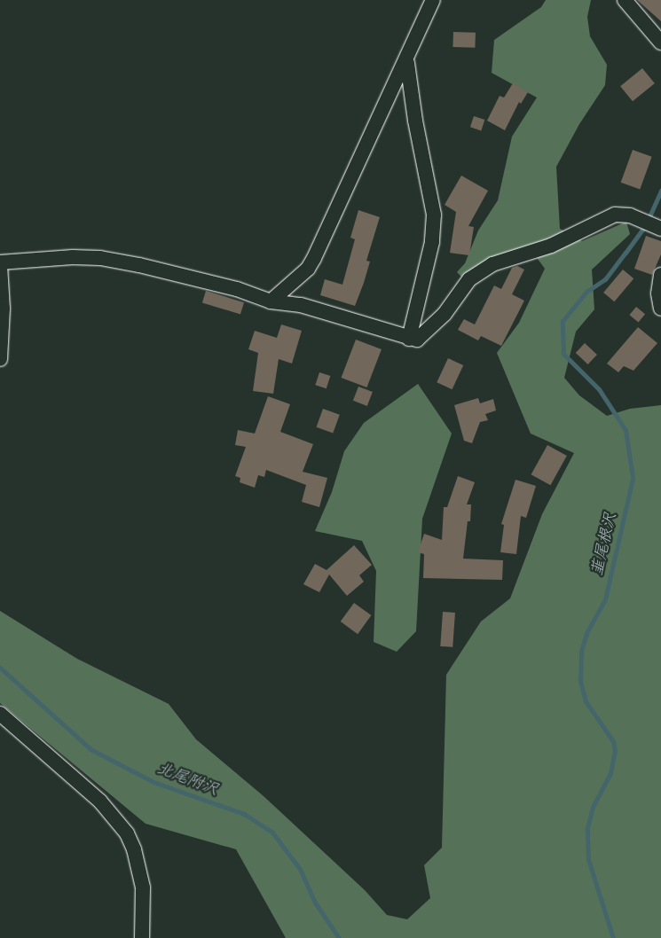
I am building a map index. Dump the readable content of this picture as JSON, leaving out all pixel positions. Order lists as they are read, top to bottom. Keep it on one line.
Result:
{"water":["韮尾根沢","北尾附沢"]}
